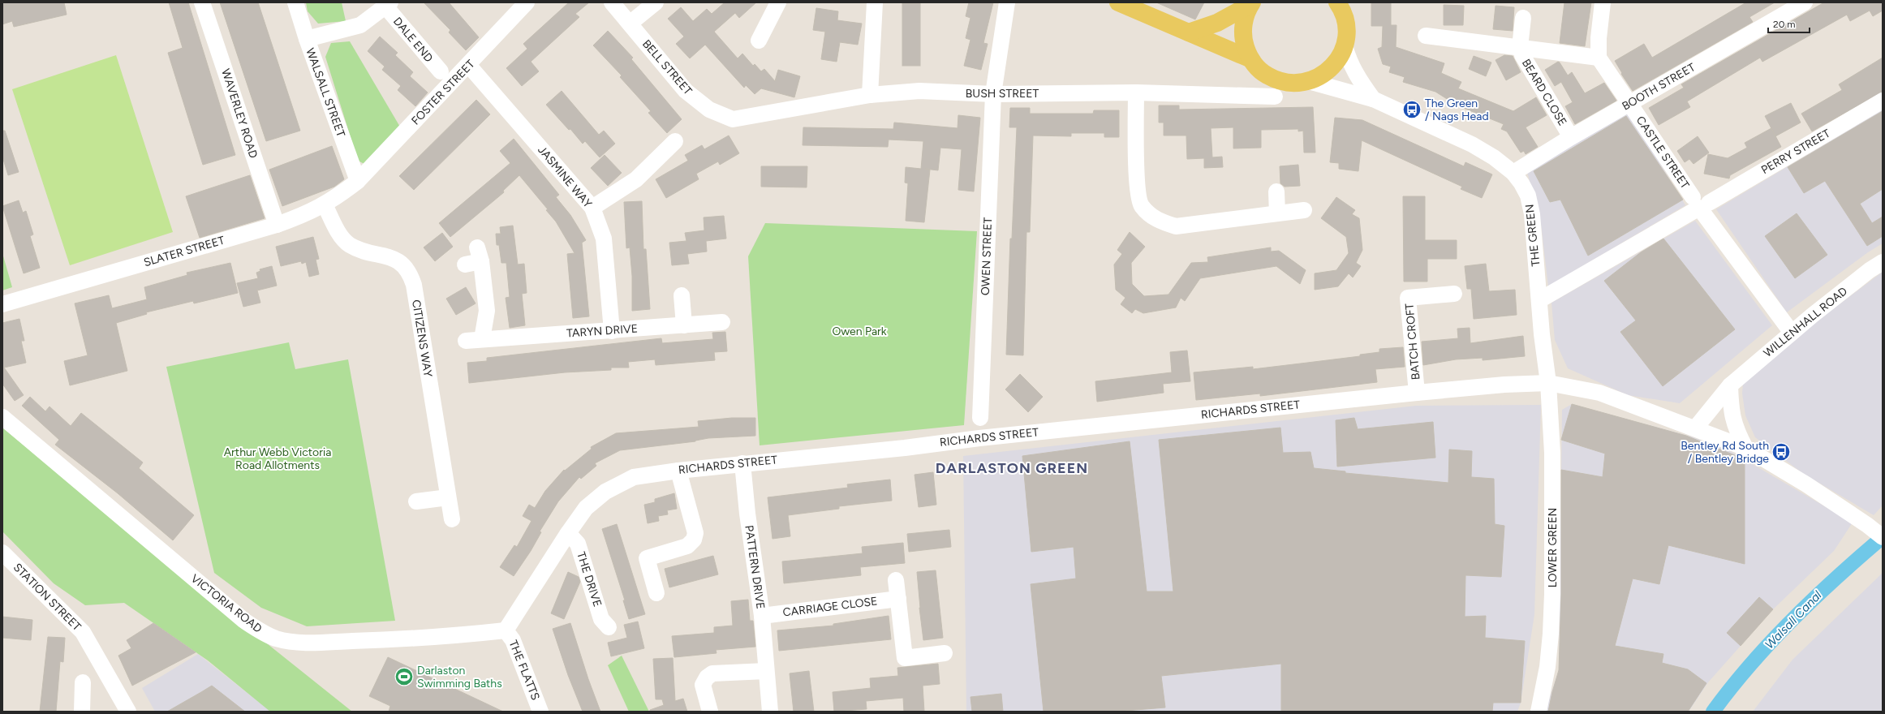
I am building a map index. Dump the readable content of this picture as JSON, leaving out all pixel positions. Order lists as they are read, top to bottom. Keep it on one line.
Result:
{"streets":{"street":["DALE END","BELL STREET","BOOTH STREET","WALSALL STREET","FOSTER STREET","BEARD CLOSE","BUSH STREET","WAVERLEY ROAD","PERRY STREET","CASTLE STREET","JASMINE WAY","THE GREEN","SLATER STREET","OWEN STREET","WILLENHALL ROAD","TARYN DRIVE","CITIZENS WAY","BATCH CROFT","RICHARDS STREET","LOWER GREEN","PATTERN DRIVE","THE DRIVE","STATION STREET","VICTORIA ROAD","CARRIAGE CLOSE","THE FLATTS"]},"crossings":[["DALE END","WALSALL STREET"],["BELL STREET","BUSH STREET"],["BOOTH STREET","BEARD CLOSE"],["BOOTH STREET","CASTLE STREET"],["BOOTH STREET","THE GREEN"],["WALSALL STREET","FOSTER STREET"],["WALSALL STREET","SLATER STREET"],["FOSTER STREET","JASMINE WAY"],["FOSTER STREET","SLATER STREET"],["BEARD CLOSE","CASTLE STREET"],["BUSH STREET","OWEN STREET"],["WAVERLEY ROAD","SLATER STREET"],["PERRY STREET","CASTLE STREET"],["PERRY STREET","THE GREEN"],["CASTLE STREET","WILLENHALL ROAD"],["JASMINE WAY","TARYN DRIVE"],["THE GREEN","RICHARDS STREET"],["THE GREEN","LOWER GREEN"],["SLATER STREET","CITIZENS WAY"],["WILLENHALL ROAD","RICHARDS STREET"],["BATCH CROFT","RICHARDS STREET"],["RICHARDS STREET","LOWER GREEN"],["RICHARDS STREET","PATTERN DRIVE"],["RICHARDS STREET","THE DRIVE"],["RICHARDS STREET","VICTORIA ROAD"],["RICHARDS STREET","THE FLATTS"],["PATTERN DRIVE","CARRIAGE CLOSE"],["VICTORIA ROAD","THE FLATTS"]],"districts":["DARLASTON GREEN"],"water":["Walsall Canal"],"parks":["Owen Park","Arthur Webb Victoria Road Allotments"],"places":{"bus stop":["The Green / Nags Head","Bentley Rd South / Bentley Bridge"],"sports":["Darlaston Swimming Baths"]},"scale_bar":"20 m"}
